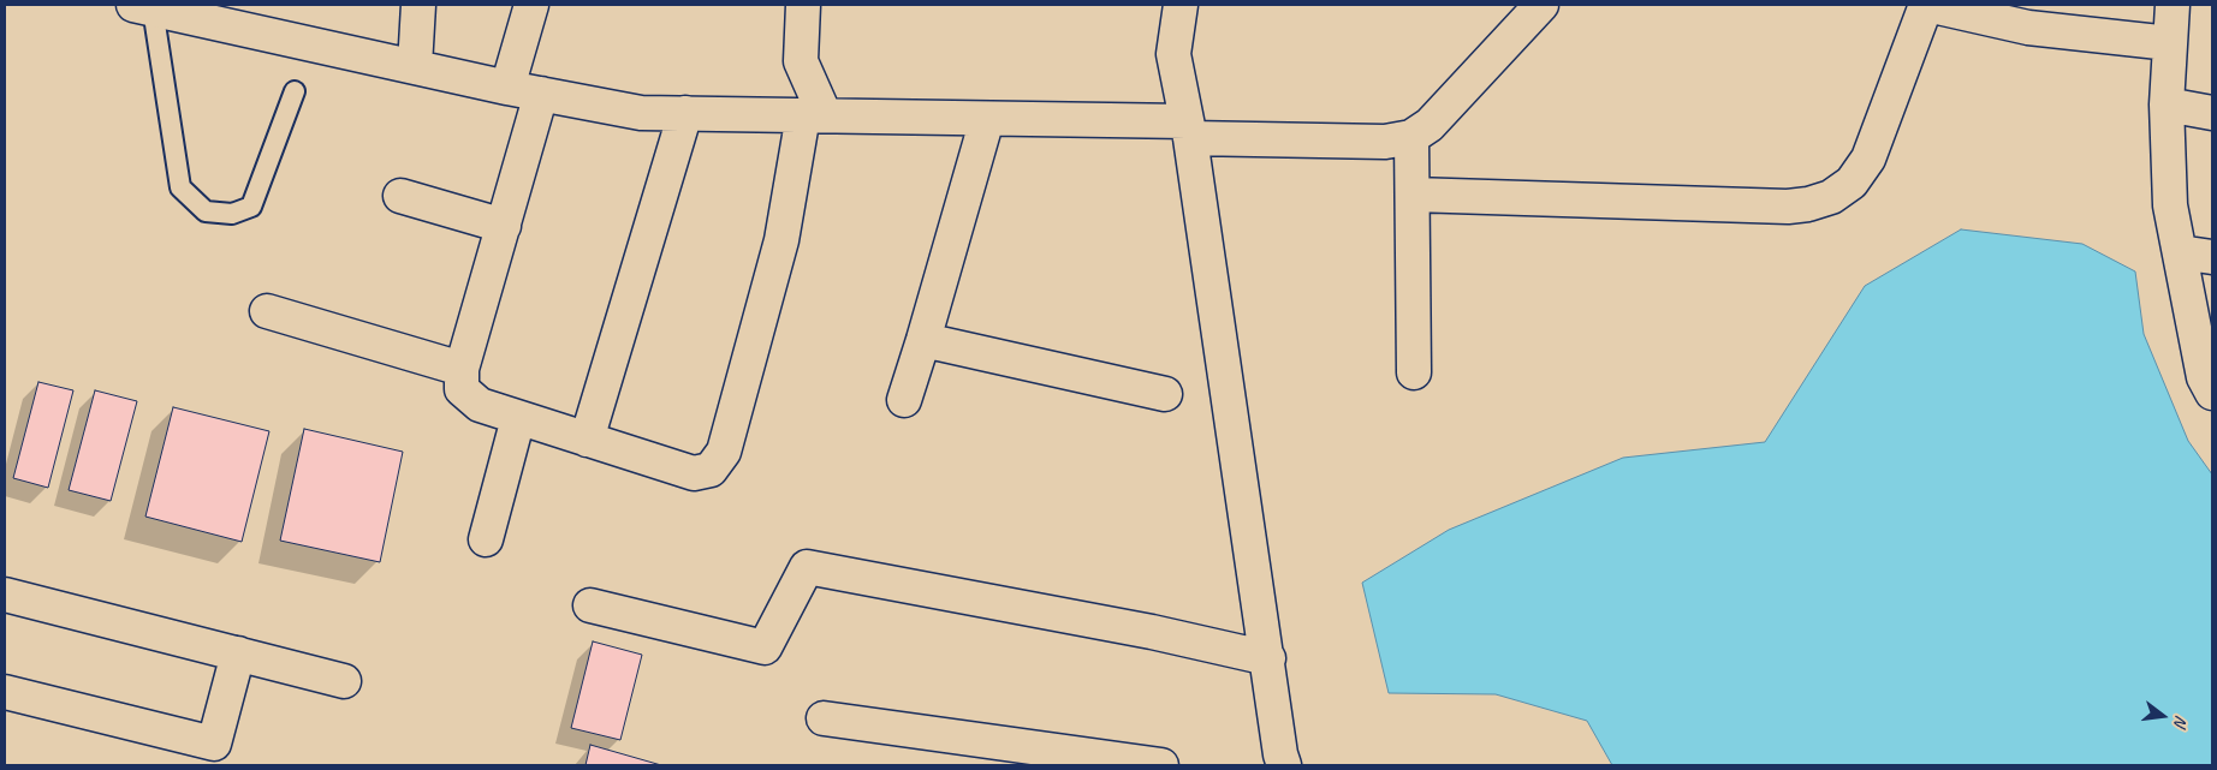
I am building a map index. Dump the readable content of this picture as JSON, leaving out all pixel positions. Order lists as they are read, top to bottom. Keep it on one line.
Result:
{"north":"right"}
